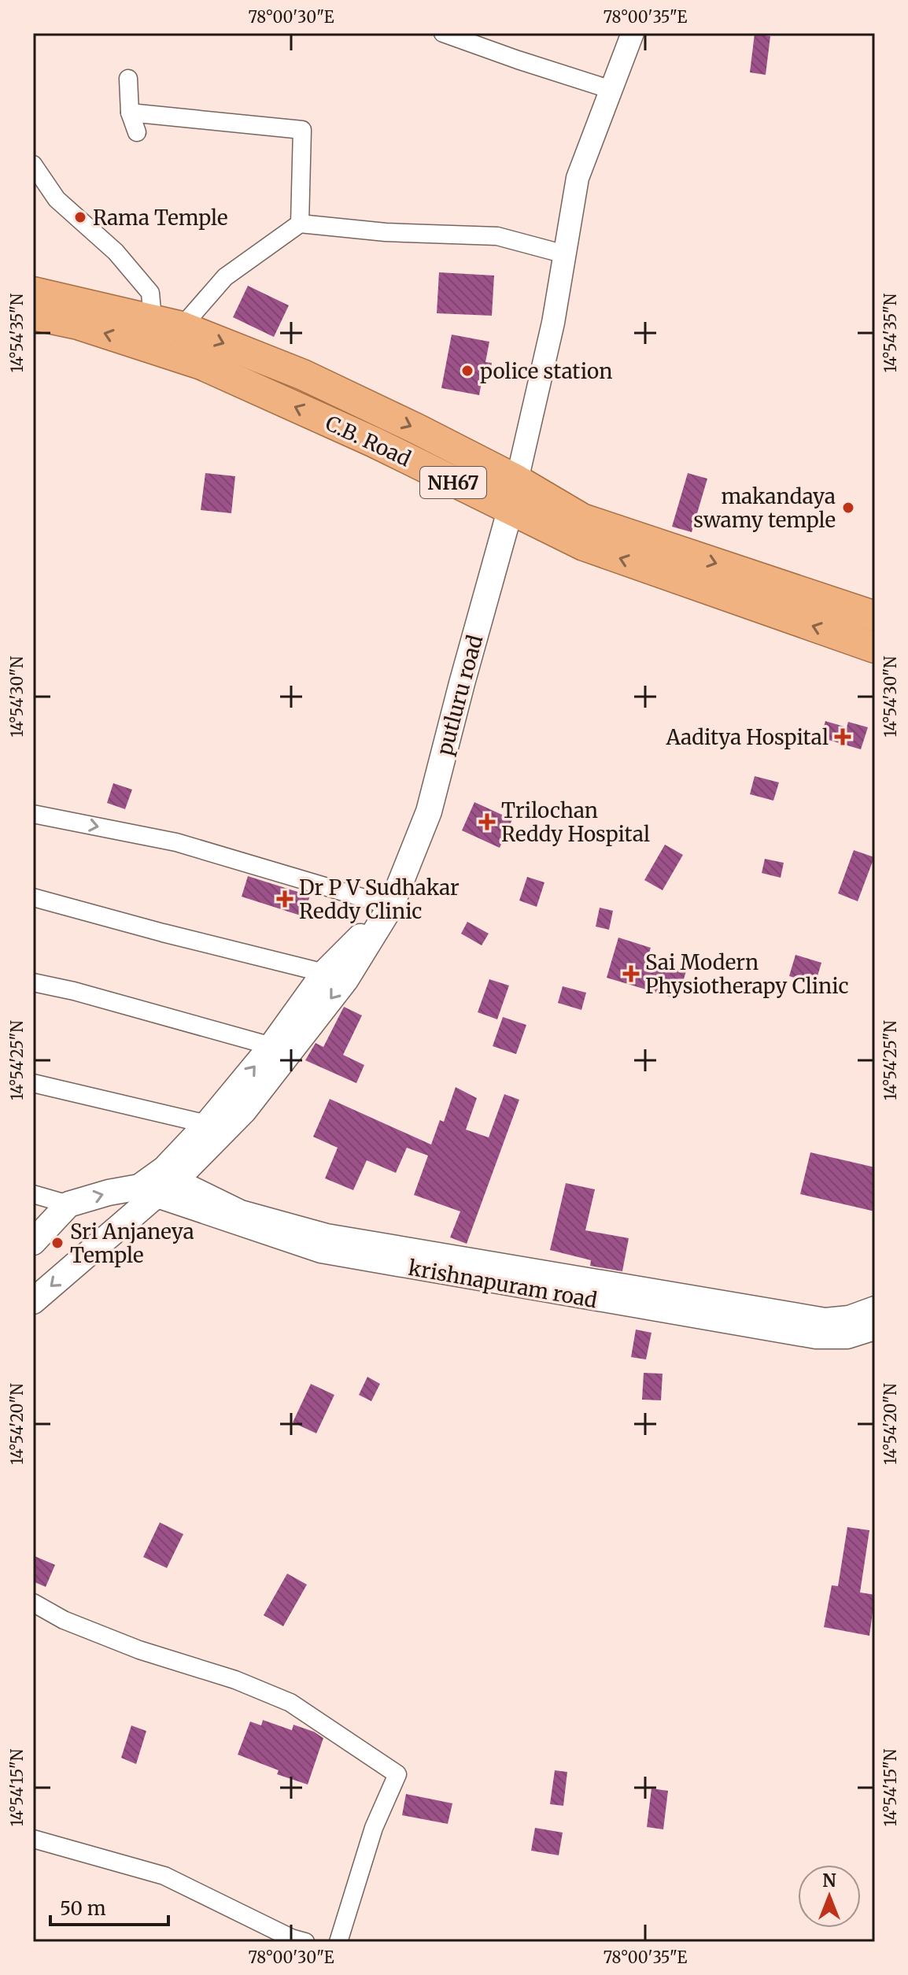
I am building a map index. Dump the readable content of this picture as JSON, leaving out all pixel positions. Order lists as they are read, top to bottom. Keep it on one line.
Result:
{"streets":{"highway":["C.B. Road","NH67"],"main road":["putluru road"],"street":["krishnapuram road"]},"crossings":[["C.B. Road","NH67"],["C.B. Road","putluru road"],["NH67","putluru road"]],"places":{"other":["Rama Temple","police station","makandaya swamy temple","Sri Anjaneya Temple"],"health":["Aaditya Hospital","Trilochan Reddy Hospital","Dr P V Sudhakar Reddy Clinic","Sai Modern Physiotherapy Clinic"]},"scale_bar":"50 m","north":"top","coordinates":["78°00'30\"E","78°00'35\"E","14°54'35\"N","14°54'30\"N","14°54'25\"N","14°54'20\"N","14°54'15\"N"]}
